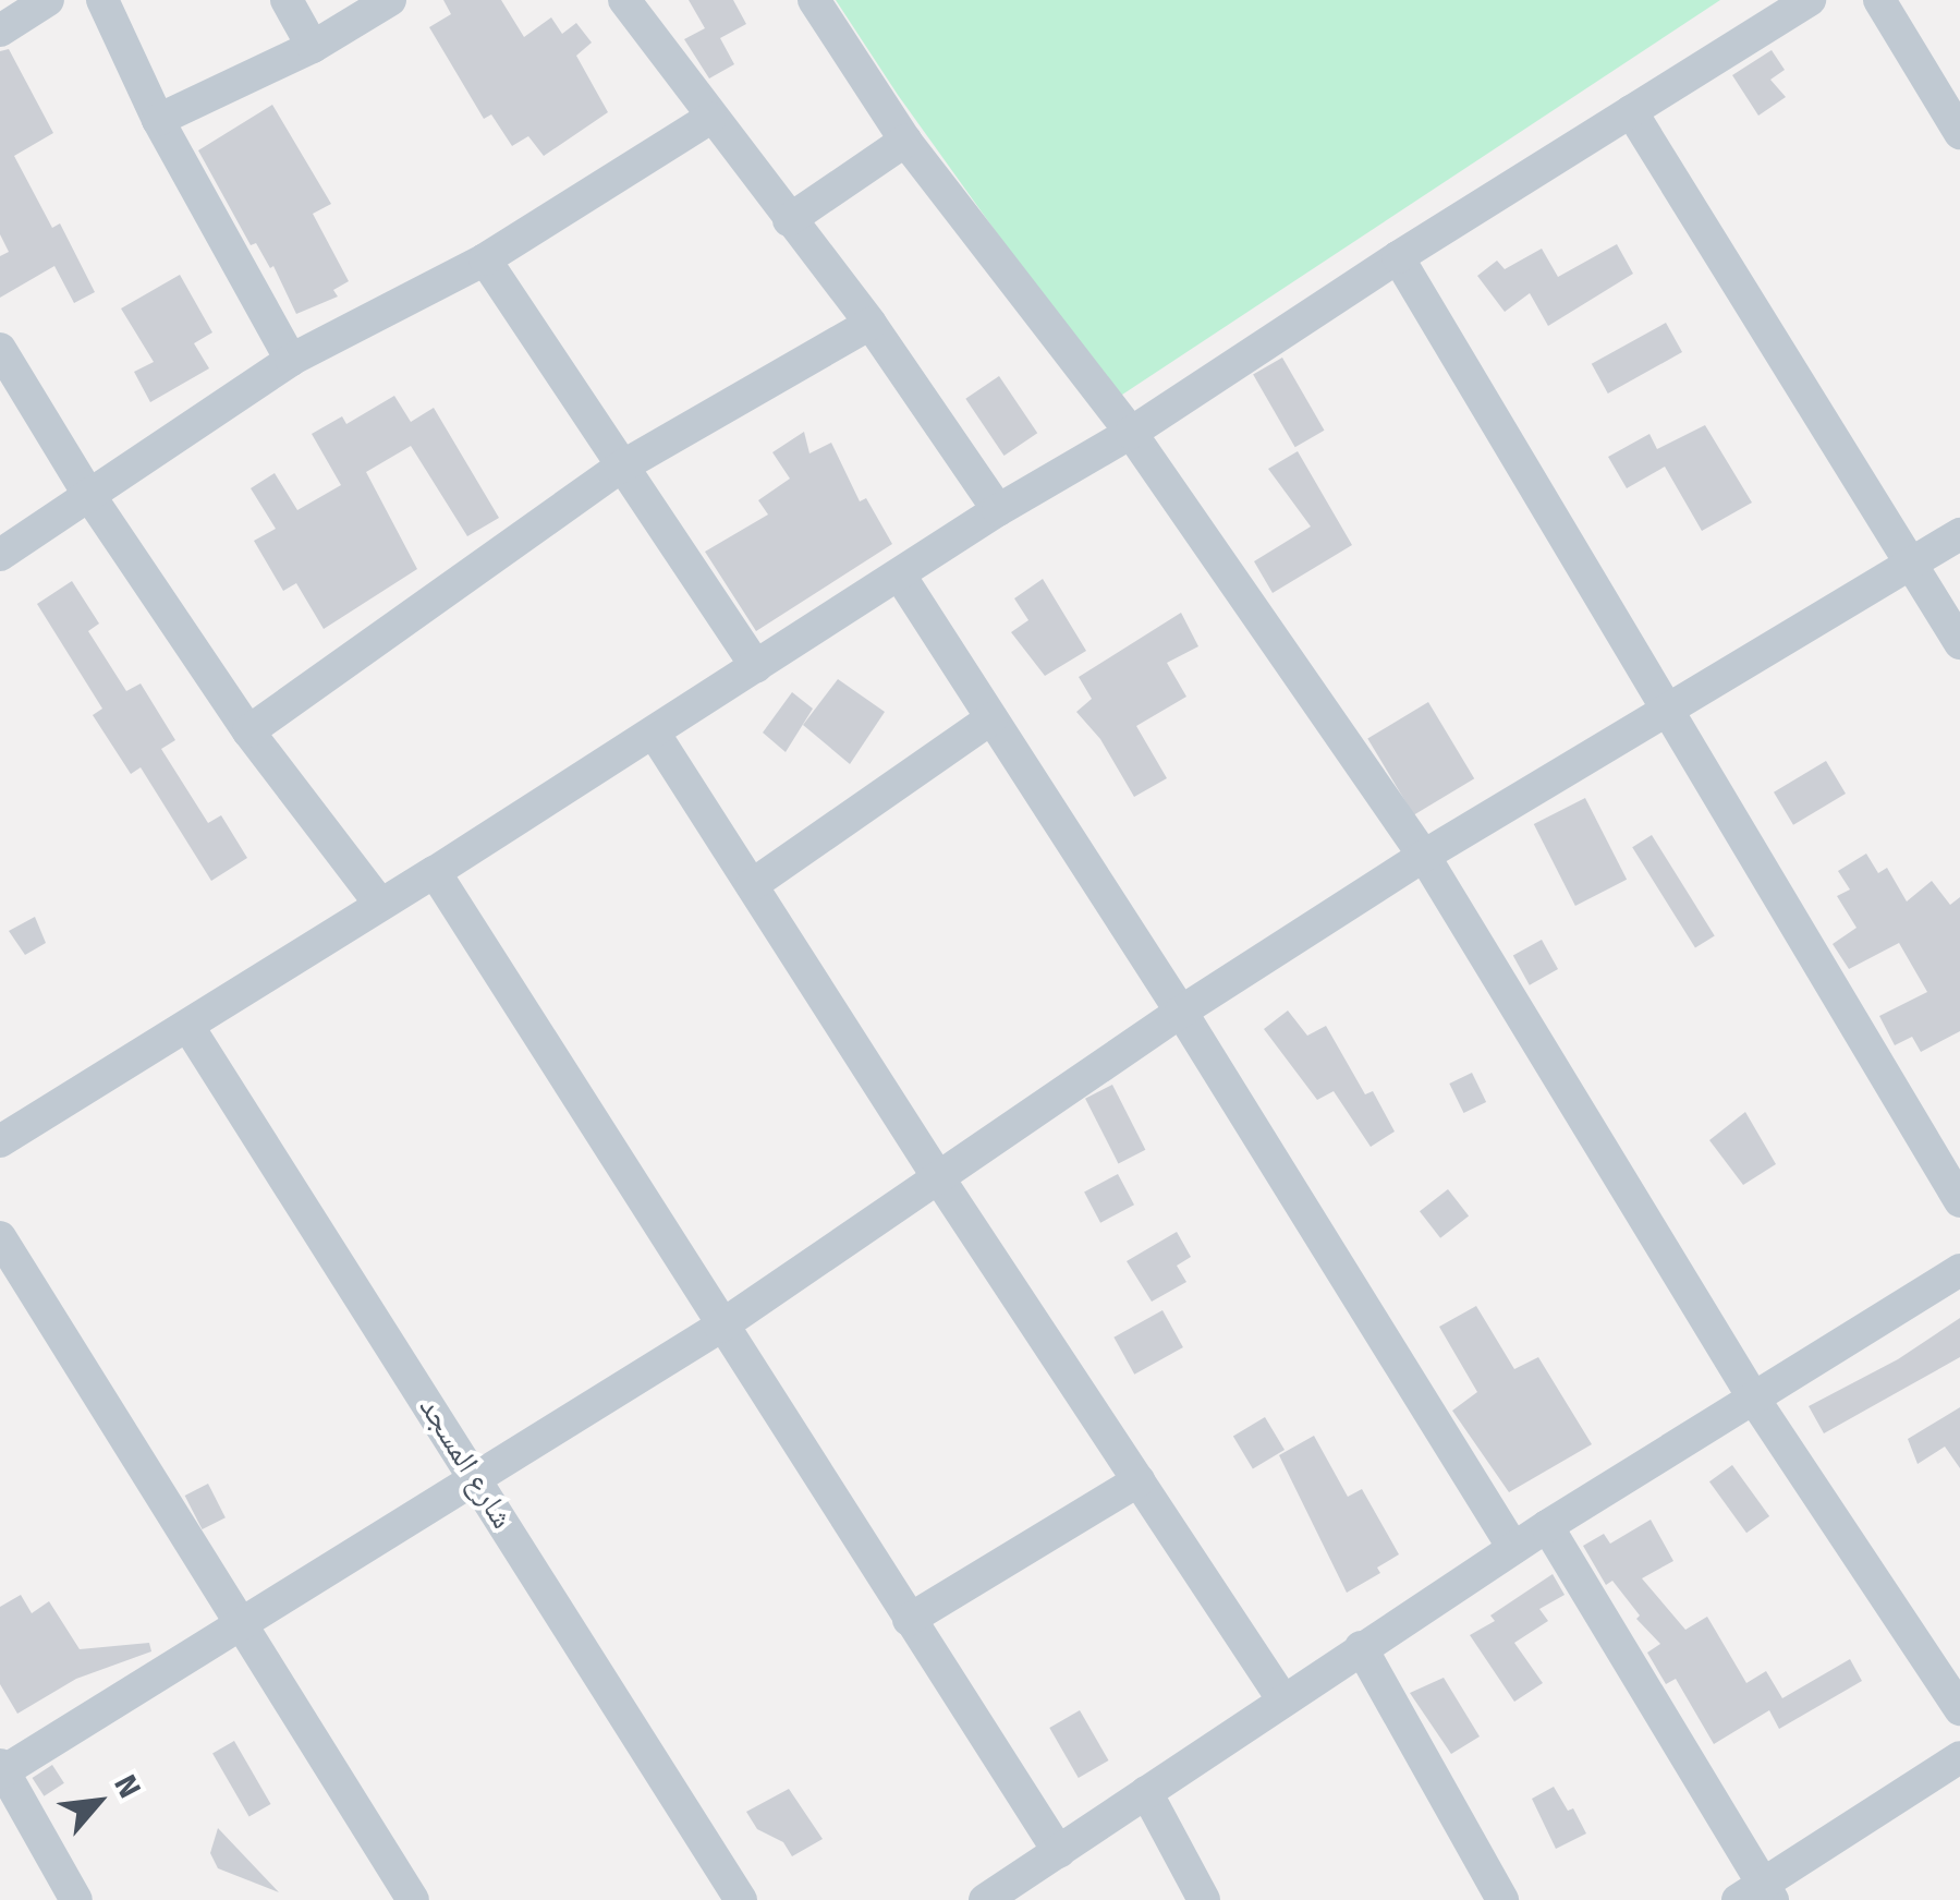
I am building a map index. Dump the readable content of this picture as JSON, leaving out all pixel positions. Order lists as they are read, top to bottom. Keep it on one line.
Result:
{"streets":{"street":["شارع المسجد"]},"north":"top right"}
